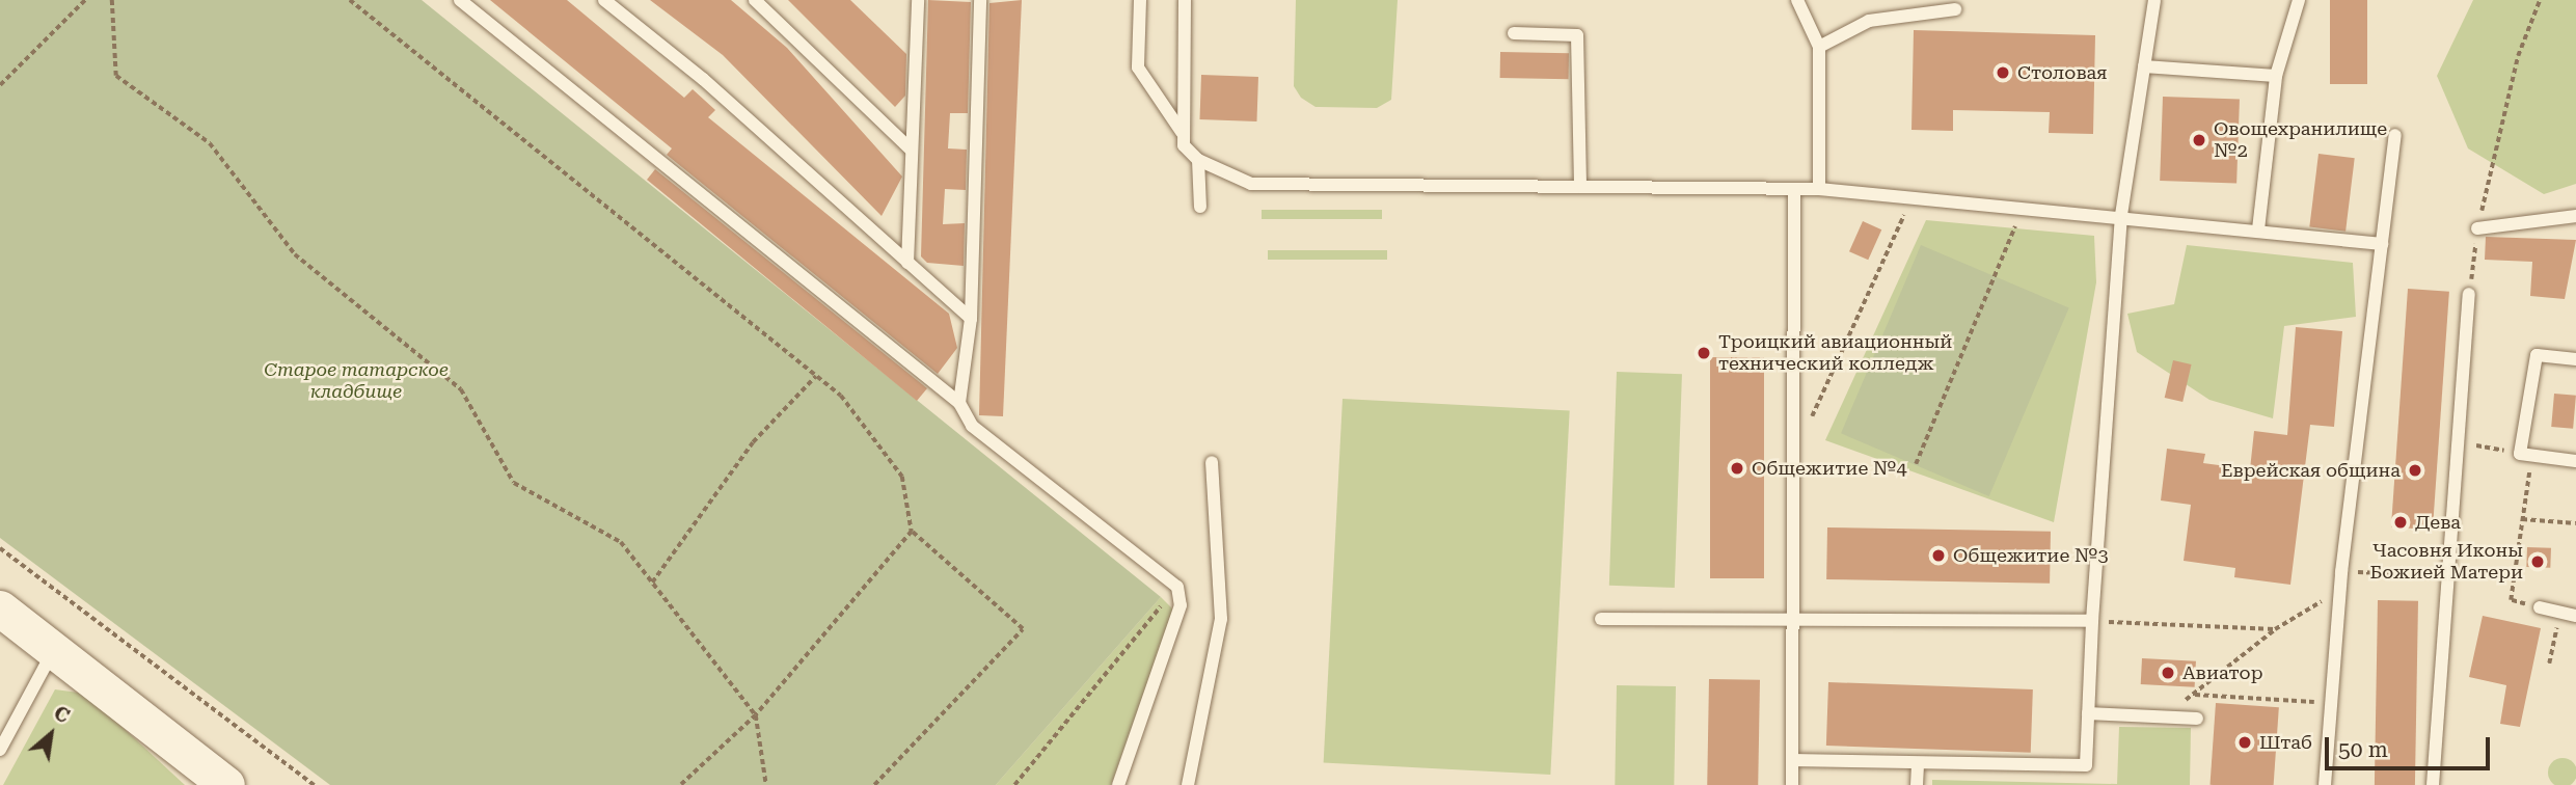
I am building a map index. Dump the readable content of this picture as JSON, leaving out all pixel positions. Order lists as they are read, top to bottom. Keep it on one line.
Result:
{"parks":["Старое татарское кладбище"],"places":["Столовая","Овощехранилище №2","Троицкий авиационный технический колледж","Общежитие №4","Еврейская община","Дева","Общежитие №3","Часовня Иконы Божией Матери","Авиатор","Штаб"],"scale_bar":"50 m","north":"top right"}
